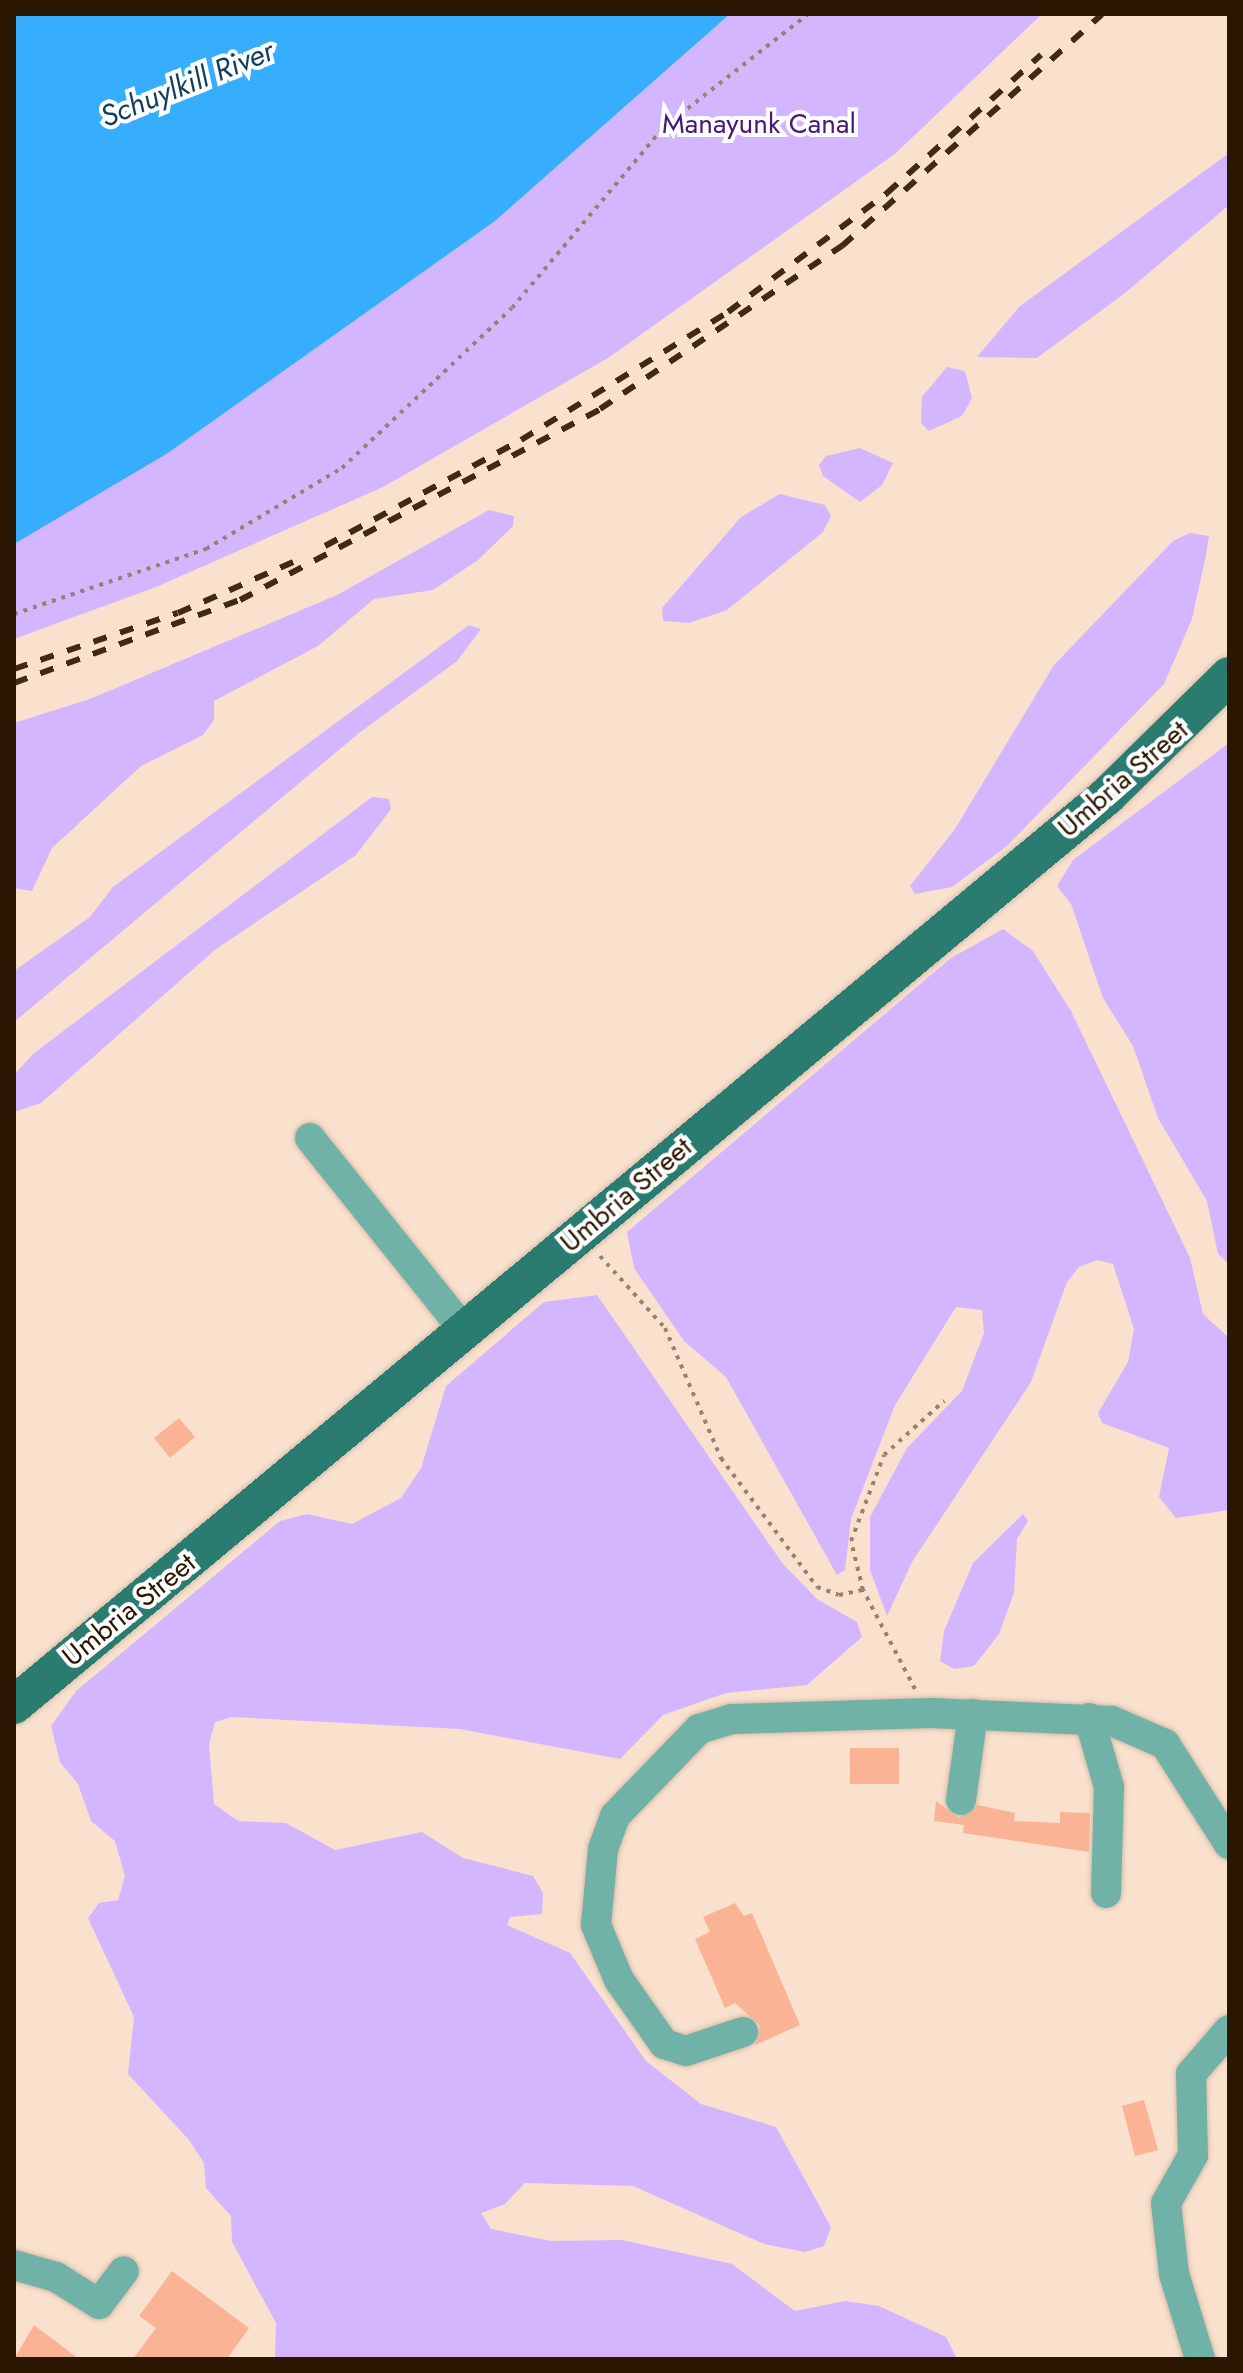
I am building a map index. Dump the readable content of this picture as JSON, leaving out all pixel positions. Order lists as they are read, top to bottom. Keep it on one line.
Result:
{"streets":{"main road":["Umbria Street"]},"water":["Schuylkill River"],"parks":["Manayunk Canal"]}
